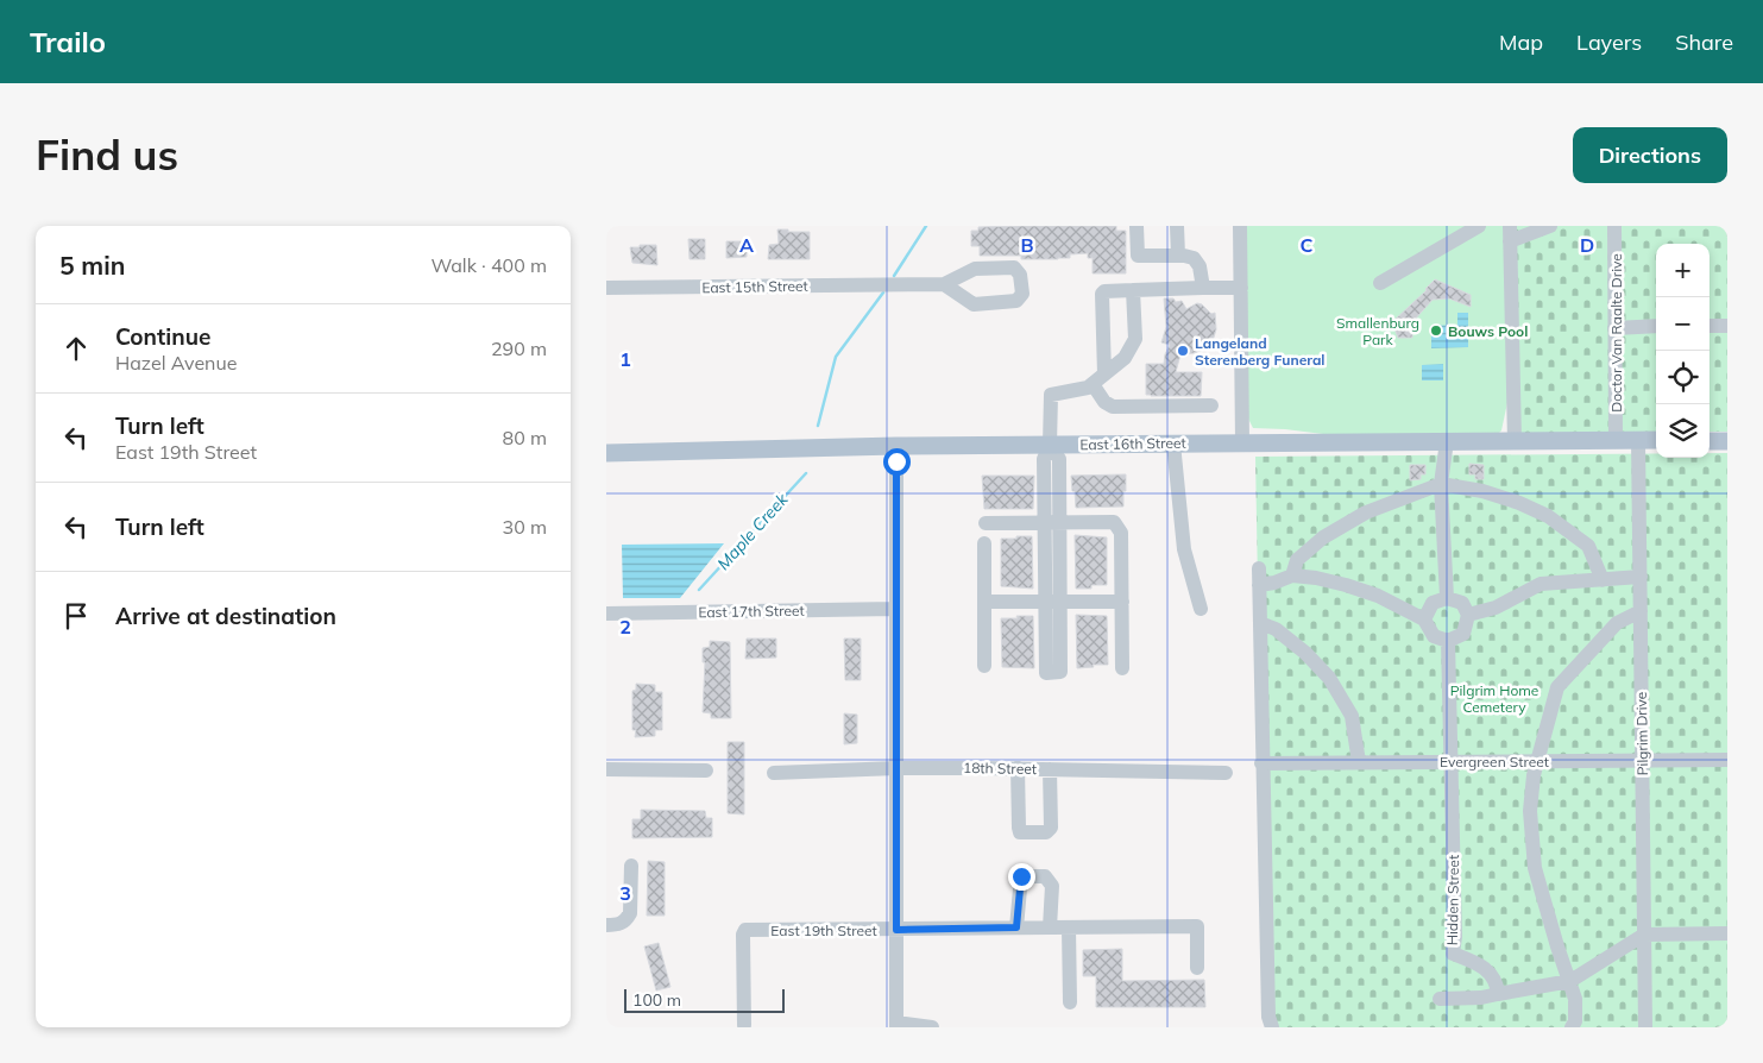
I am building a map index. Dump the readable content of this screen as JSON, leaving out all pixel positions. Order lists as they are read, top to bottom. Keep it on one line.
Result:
{"streets":{"main road":["East 16th Street"],"street":["East 15th Street","Doctor Van Raalte Drive","East 17th Street","Pilgrim Drive","Evergreen Street","18th Street","Hidden Street","East 19th Street"]},"crossings":[["Doctor Van Raalte Drive","East 16th Street"],["East 16th Street","Pilgrim Drive"],["Pilgrim Drive","Evergreen Street"],["Evergreen Street","Hidden Street"]],"water":["Maple Creek"],"parks":["Smallenburg Park","Pilgrim Home Cemetery"],"places":["Bouws Pool","Langeland Sterenberg Funeral"],"scale_bar":"100 m","page":{"header":"Trailo","nav":["Map","Layers","Share"],"buttons":"Directions","title":"Find us","heading":["5 min","Walk · 400 m"],"map_buttons":["+","−"],"list":[["Continue","Hazel Avenue","290 m"],["Turn left","East 19th Street","80 m"],["Turn left","30 m"],"Arrive at destination"],"scale":"100 m"},"grid":{"columns":["A","B","C","D"],"rows":["1","2","3"]}}
